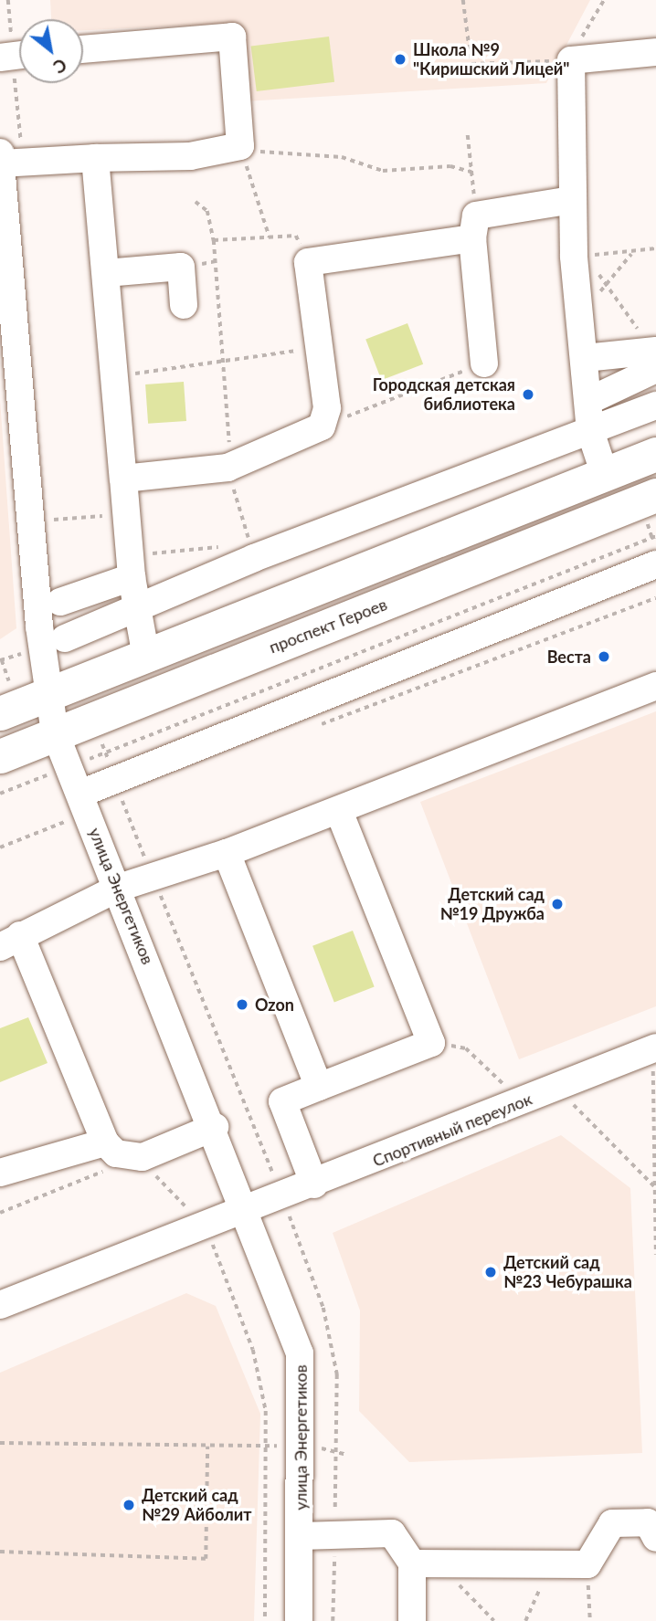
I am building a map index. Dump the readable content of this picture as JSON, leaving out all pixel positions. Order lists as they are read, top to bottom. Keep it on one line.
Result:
{"streets":{"main road":["проспект Героев"],"street":["улица Энергетиков","Спортивный переулок"]},"crossings":[["проспект Героев","улица Энергетиков"],["улица Энергетиков","Спортивный переулок"]],"places":["Школа №9 \"Киришский Лицей\"","Городская детская библиотека","Веста","Детский сад №19 Дружба","Ozon","Детский сад №23 Чебурашка","Детский сад №29 Айболит"],"north":"bottom right"}
